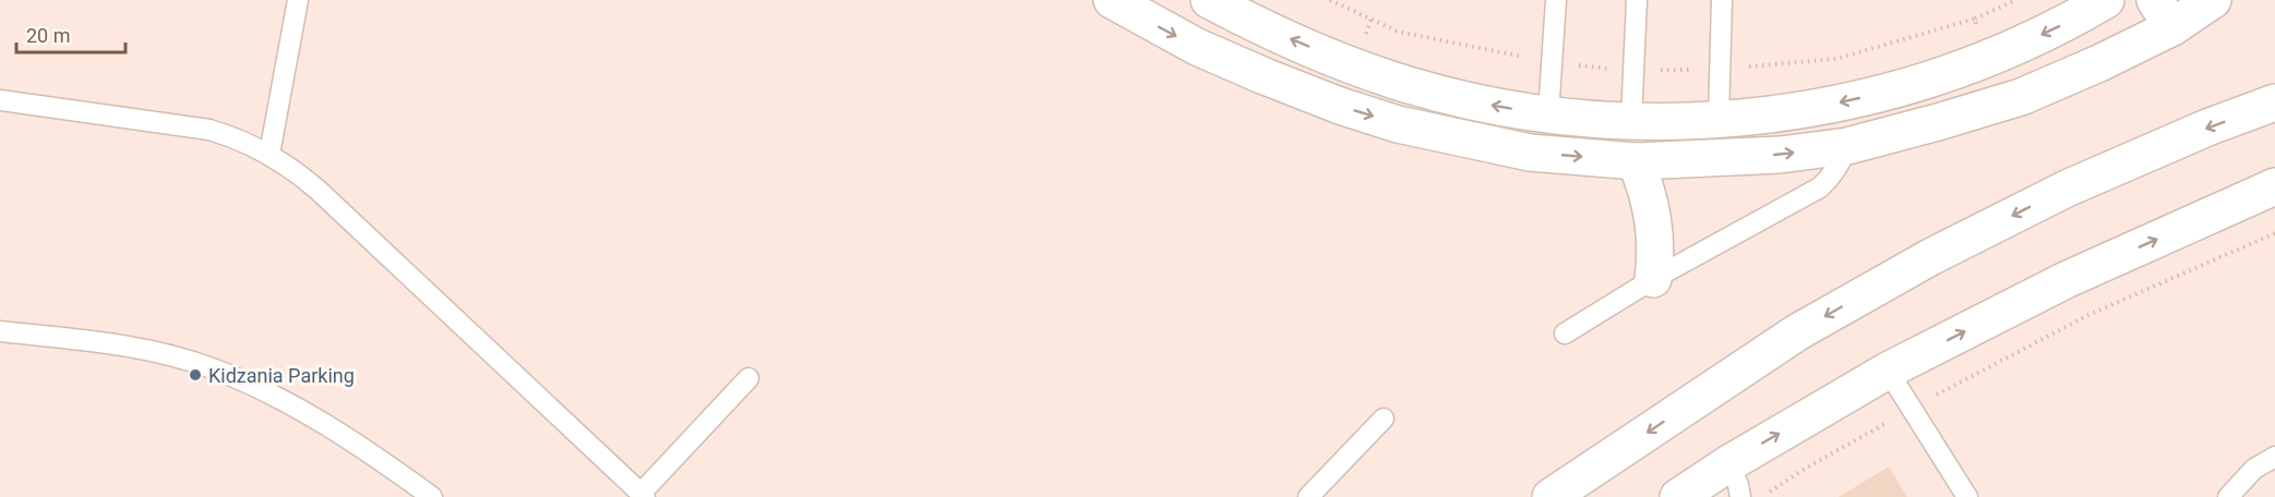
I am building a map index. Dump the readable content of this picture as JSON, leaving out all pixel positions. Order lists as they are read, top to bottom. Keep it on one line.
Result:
{"places":["Kidzania Parking"],"scale_bar":"20 m"}
